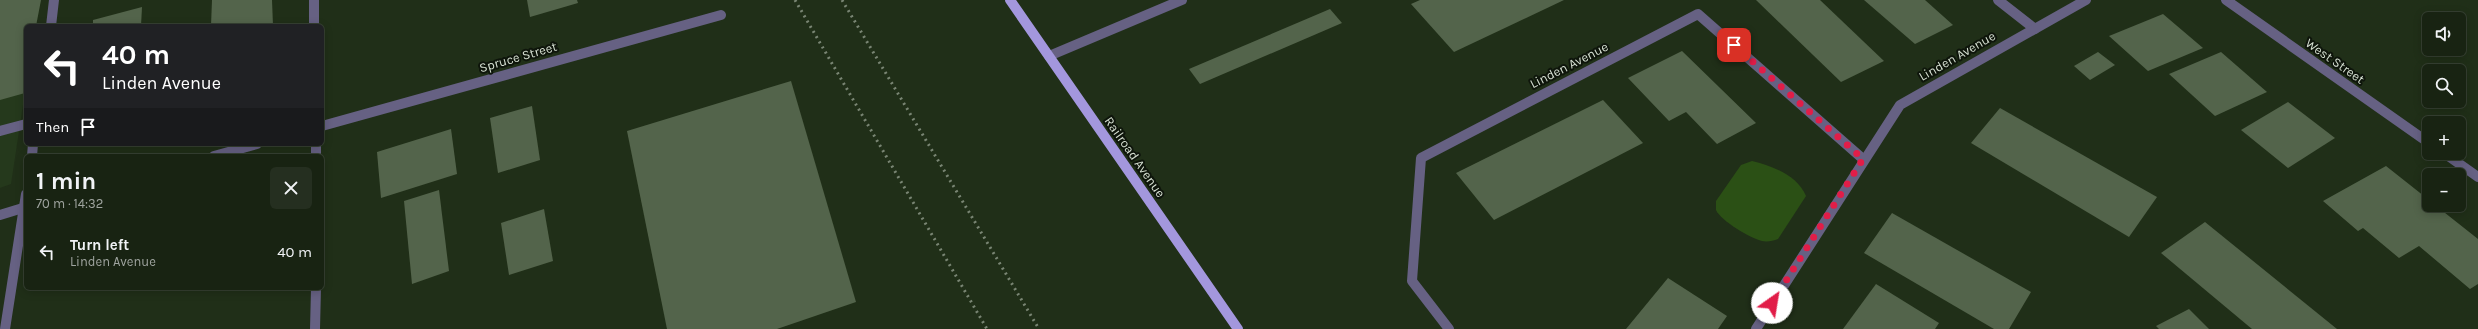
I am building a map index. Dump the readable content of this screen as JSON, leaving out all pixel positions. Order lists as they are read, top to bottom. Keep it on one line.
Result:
{"streets":{"main road":["Railroad Avenue"],"street":["Linden Avenue","Spruce Street","West Street"]},"page":{"map_buttons":["+","−"],"turn":["40 m","Linden Avenue"],"then":"Then","heading":["1 min","70 m · 14:32"],"list":[{"name":"Turn left","note":"Linden Avenue","value":"40 m"}]}}
